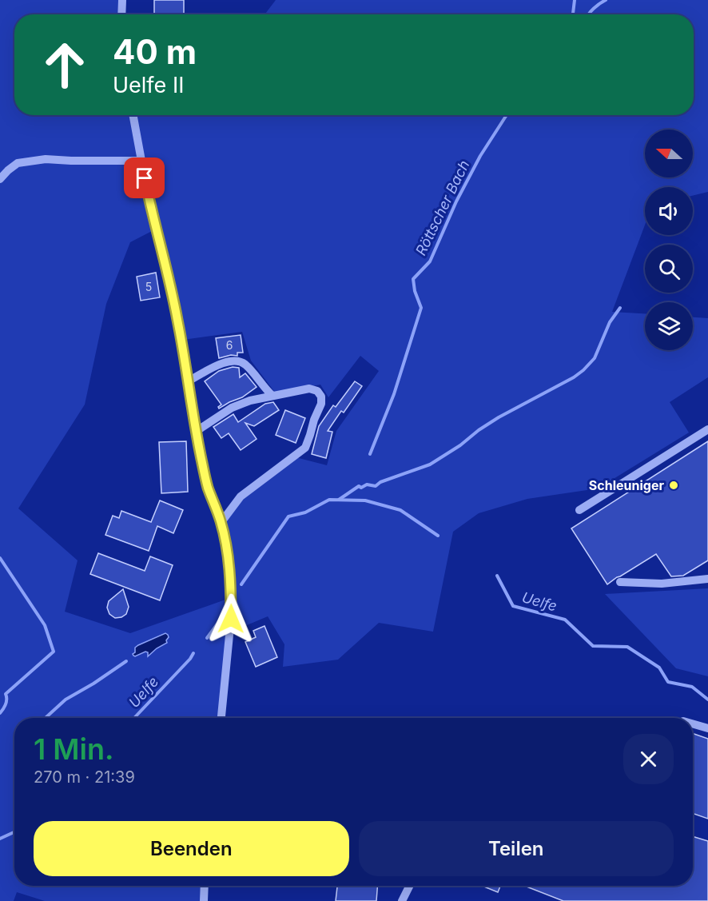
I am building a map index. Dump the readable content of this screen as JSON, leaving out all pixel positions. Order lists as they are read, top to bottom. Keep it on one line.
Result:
{"water":["Röttscher Bach","Uelfe"],"places":["Schleuniger"],"house_numbers":["5","6"],"north":"left","page":{"turn":["40 m","Uelfe II"],"heading":["1 Min.","270 m · 21:39"],"buttons":["Beenden","Teilen"]}}
